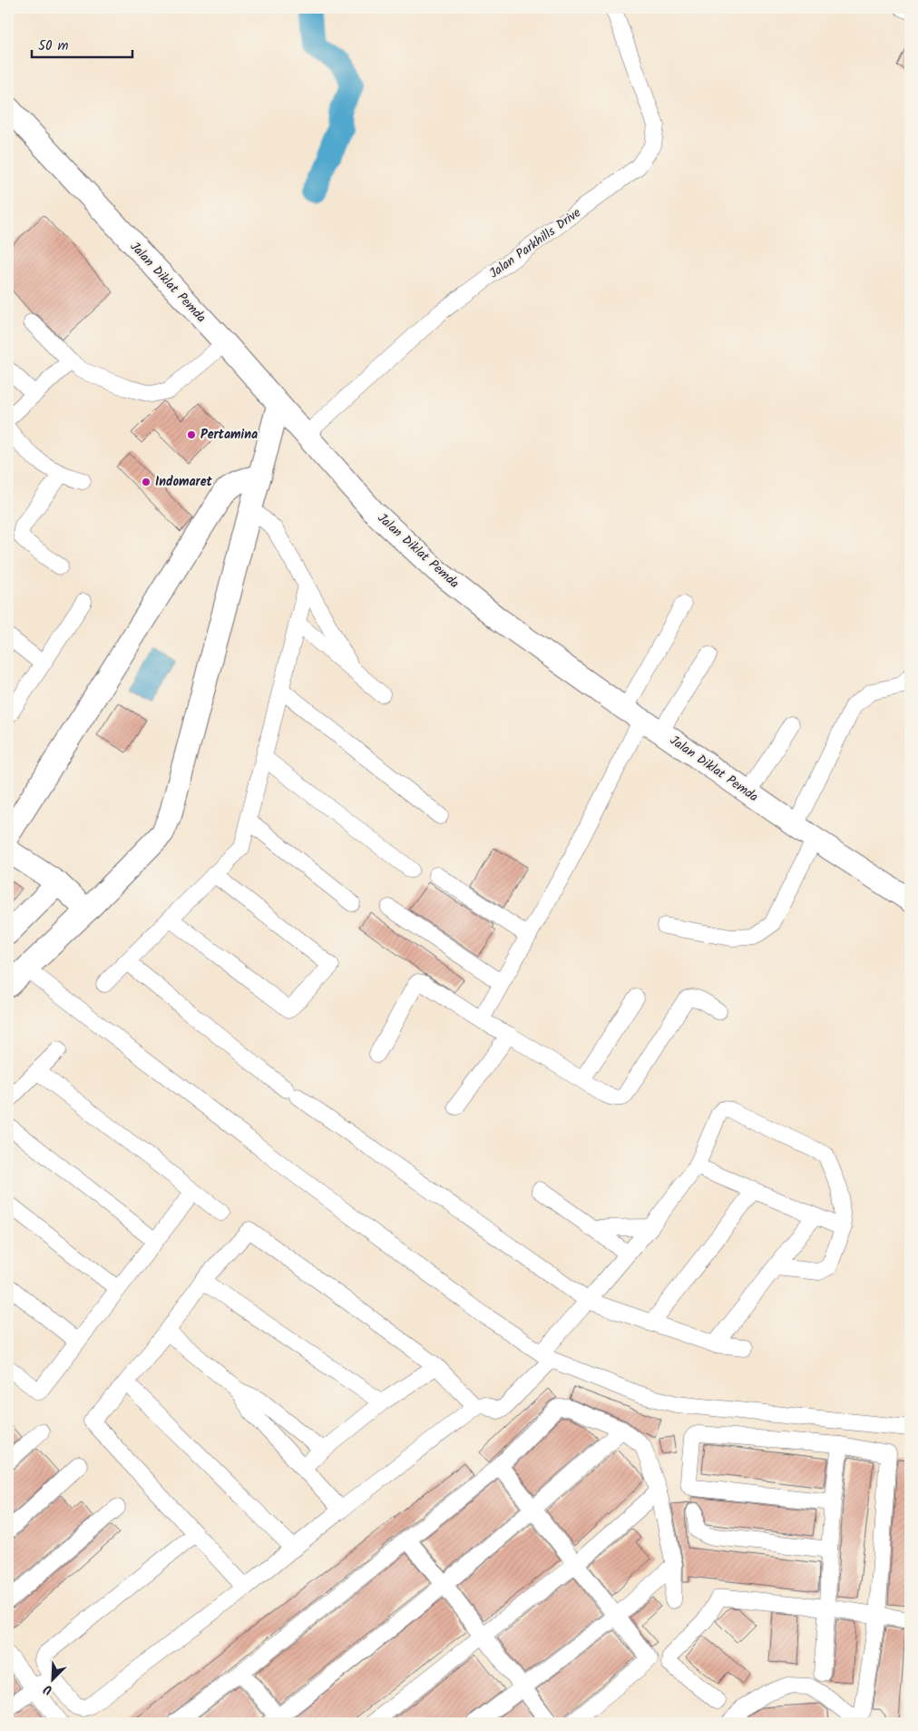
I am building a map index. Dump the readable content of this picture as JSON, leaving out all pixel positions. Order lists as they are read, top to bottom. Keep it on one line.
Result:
{"streets":{"street":["Jalan Parkhills Drive","Jalan Diklat Pemda"]},"crossings":[["Jalan Parkhills Drive","Jalan Diklat Pemda"]],"places":["Pertamina","Indomaret"],"scale_bar":"50 m","north":"bottom left"}
